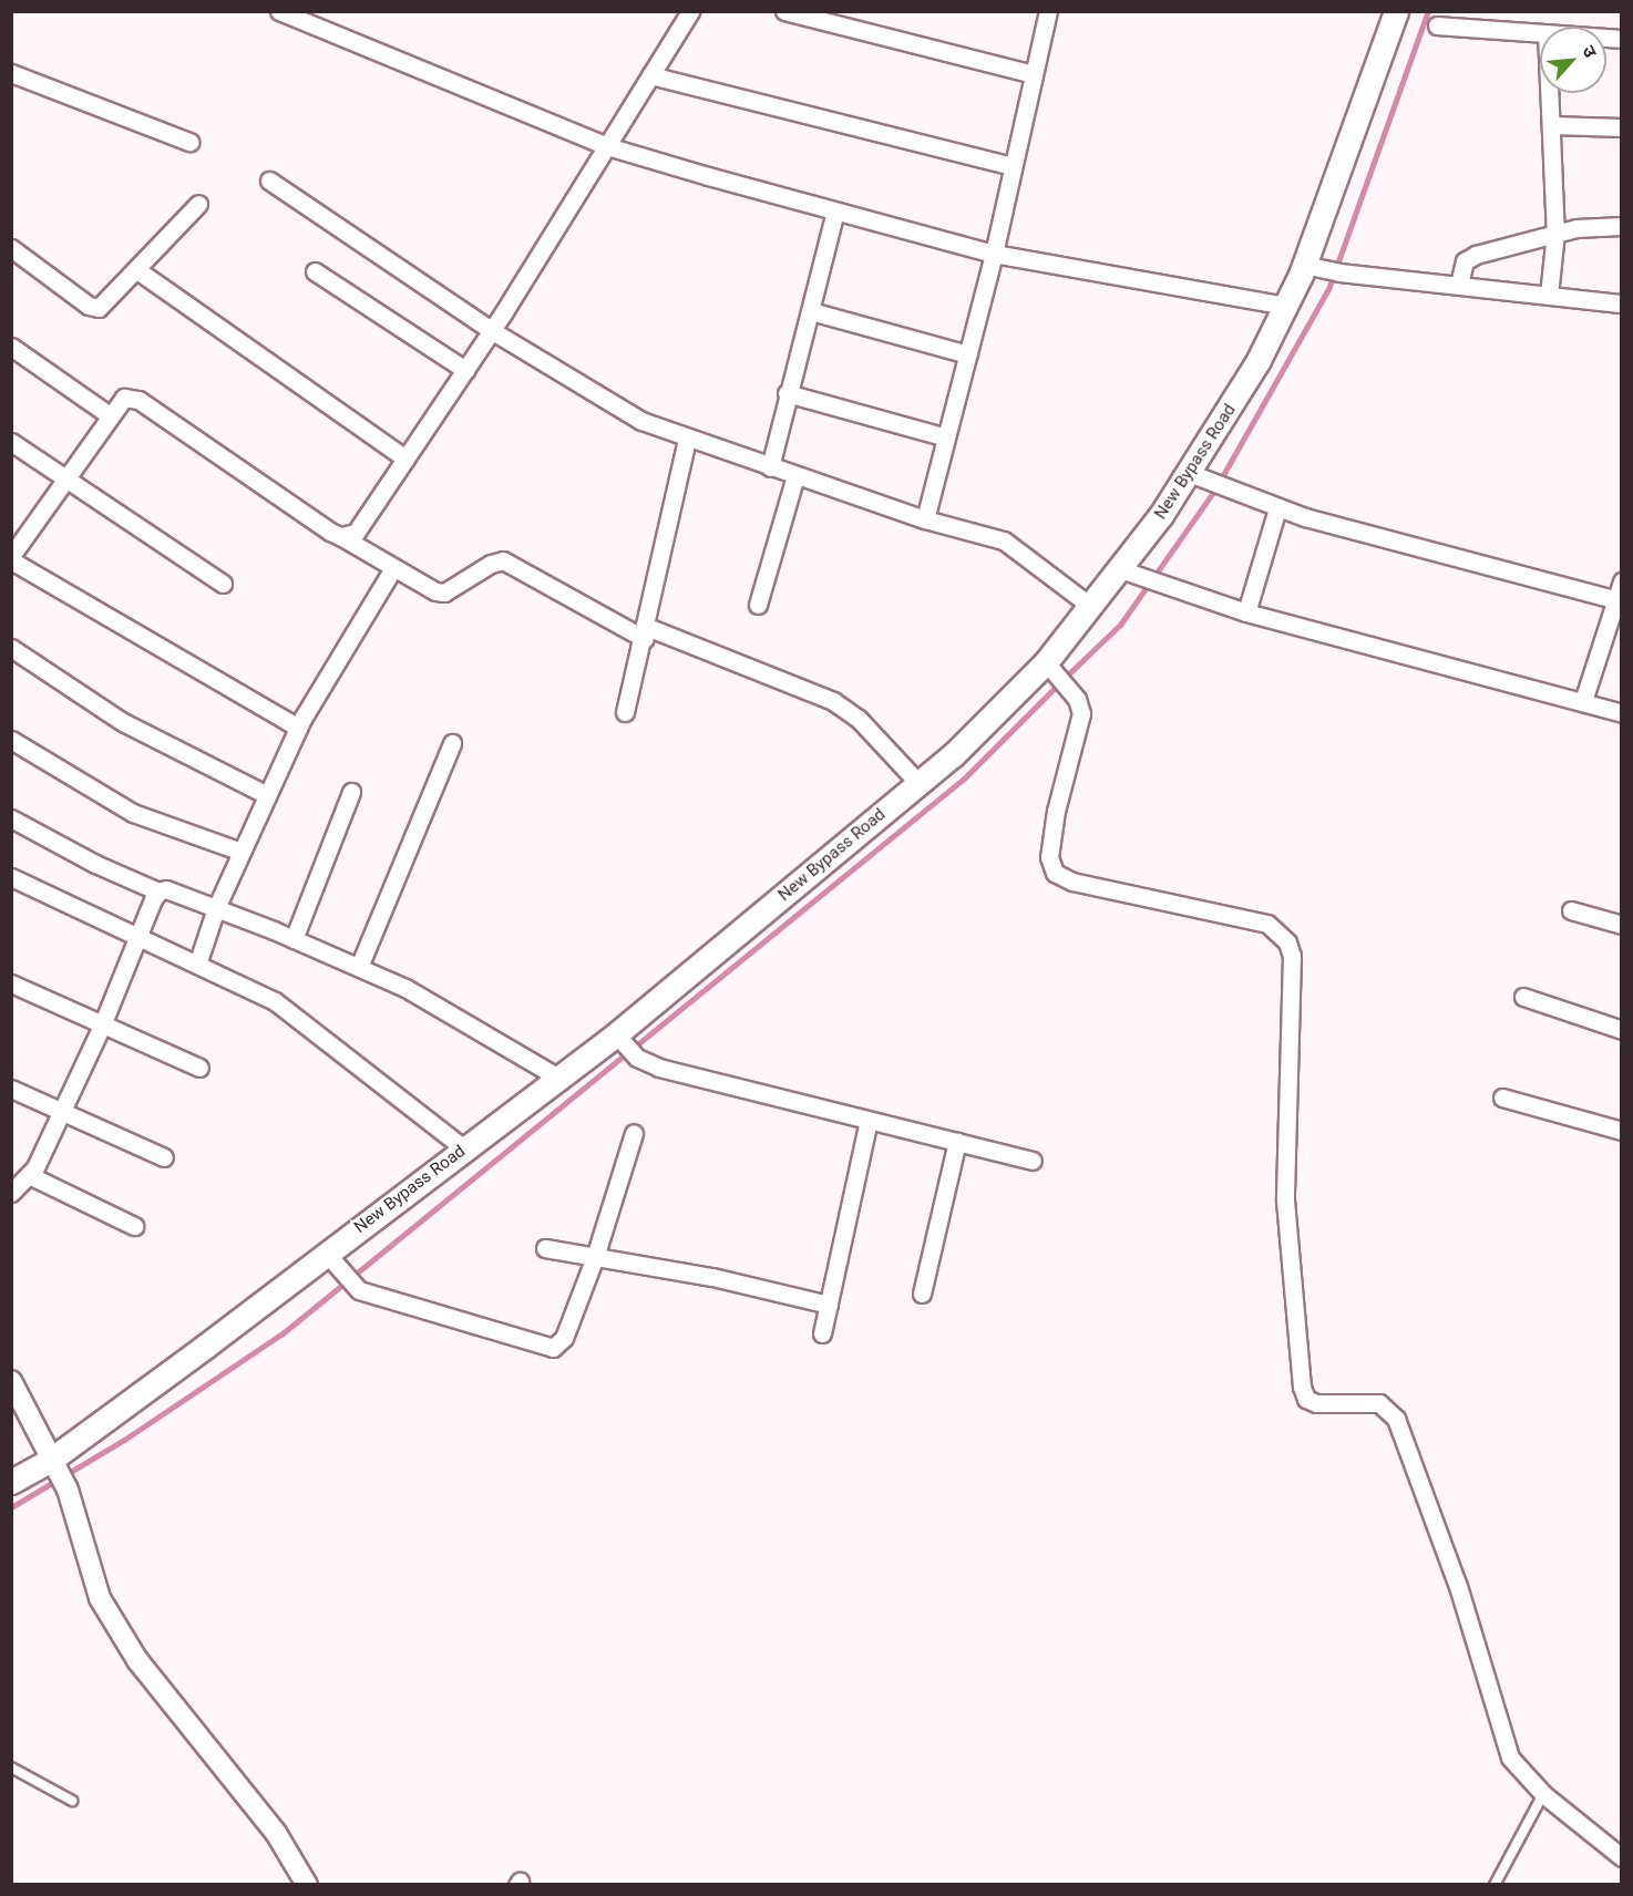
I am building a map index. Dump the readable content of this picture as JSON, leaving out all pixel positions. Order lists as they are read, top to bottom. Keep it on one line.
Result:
{"streets":{"main road":["New Bypass Road"]},"north":"top right"}
